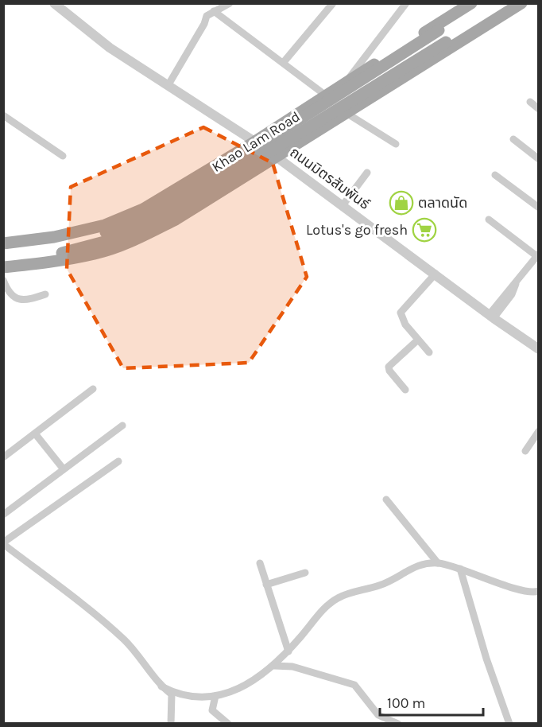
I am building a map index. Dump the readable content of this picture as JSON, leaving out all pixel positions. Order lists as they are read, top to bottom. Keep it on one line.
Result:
{"streets":{"main road":["Khao Lam Road"],"street":["ถนนมิตรสัมพันธ์"]},"places":{"shop":["ตลาดนัด"],"supermarket":["Lotus's go fresh"]},"scale_bar":"100 m"}
